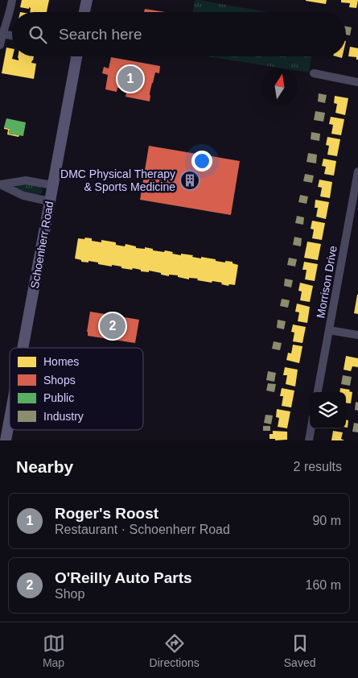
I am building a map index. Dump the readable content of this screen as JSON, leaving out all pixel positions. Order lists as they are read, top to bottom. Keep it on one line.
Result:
{"streets":{"main road":["Schoenherr Road"],"street":["Morrison Drive"]},"places":{"building":["DMC Physical Therapy & Sports Medicine"]},"legend":["Homes","Shops","Public","Industry"],"north":"top","page":{"search":"Search here","pins":["1","2"],"heading":["Nearby","2 results"],"list":[{"mark":"1","name":"Roger's Roost","note":"Restaurant · Schoenherr Road","value":"90 m"},{"mark":"2","name":"O'Reilly Auto Parts","note":"Shop","value":"160 m"}],"nav":["Map","Directions","Saved"]}}
